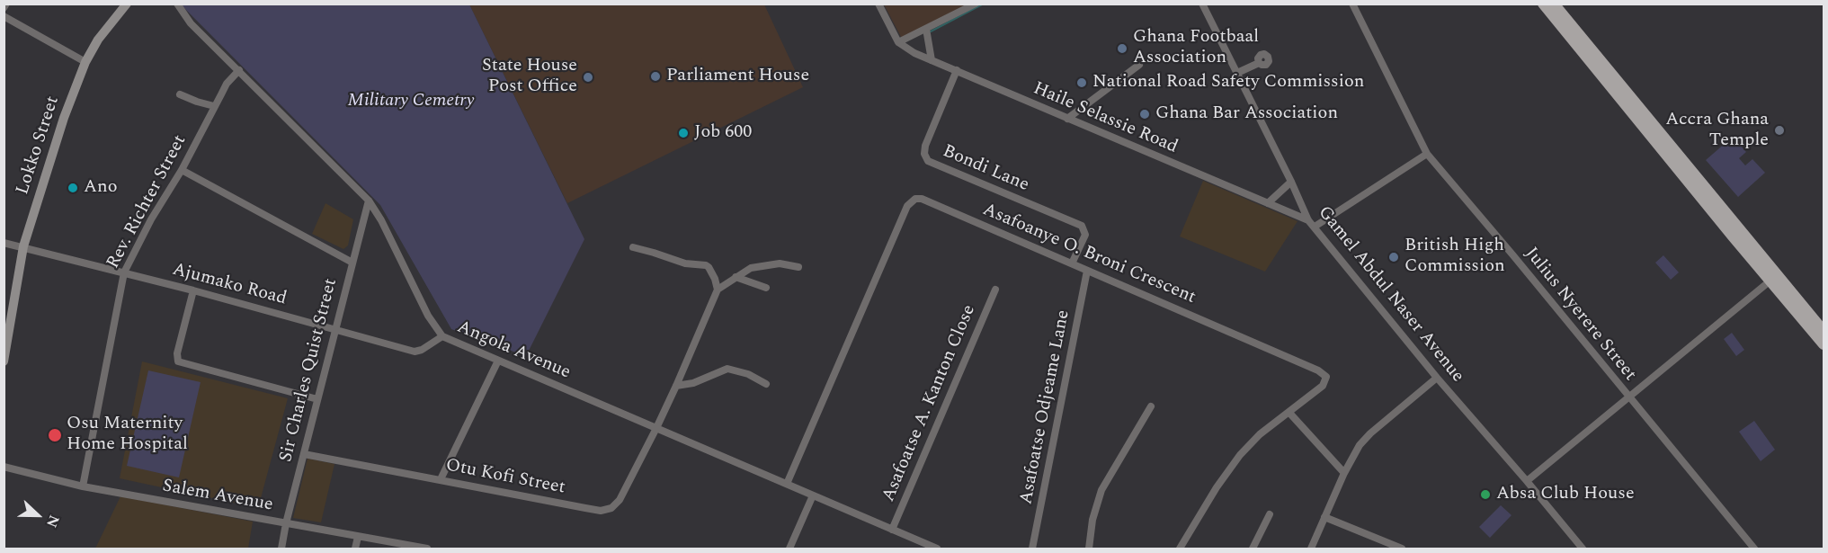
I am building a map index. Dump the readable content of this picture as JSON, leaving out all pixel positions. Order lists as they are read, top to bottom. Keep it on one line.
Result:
{"streets":{"main road":["Lokko Street"],"street":["Haile Selassie Road","Bondi Lane","Rev. Richter Street","Asafoanye O. Broni Crescent","Ajumako Road","Gamel Abdul Naser Avenue","Julius Nyerere Street","Angola Avenue","Sir Charles Quist Street","Asafoatse A. Kanton Close","Asafoatse Odjeame Lane","Otu Kofi Street","Salem Avenue"]},"crossings":[["Haile Selassie Road","Bondi Lane"],["Haile Selassie Road","Gamel Abdul Naser Avenue"],["Lokko Street","Ajumako Road"],["Bondi Lane","Asafoanye O. Broni Crescent"],["Rev. Richter Street","Ajumako Road"],["Rev. Richter Street","Angola Avenue"],["Rev. Richter Street","Salem Avenue"],["Asafoanye O. Broni Crescent","Angola Avenue"],["Asafoanye O. Broni Crescent","Asafoatse Odjeame Lane"],["Ajumako Road","Angola Avenue"],["Ajumako Road","Sir Charles Quist Street"],["Angola Avenue","Sir Charles Quist Street"],["Angola Avenue","Asafoatse A. Kanton Close"],["Angola Avenue","Otu Kofi Street"],["Sir Charles Quist Street","Otu Kofi Street"],["Sir Charles Quist Street","Salem Avenue"]],"parks":["Military Cemetry"],"places":["Ghana Footbaal Association","Parliament House","State House Post Office","National Road Safety Commission","Ghana Bar Association","Accra Ghana Temple","Job 600","Ano","British High Commission","Osu Maternity Home Hospital","Absa Club House"],"north":"right"}
